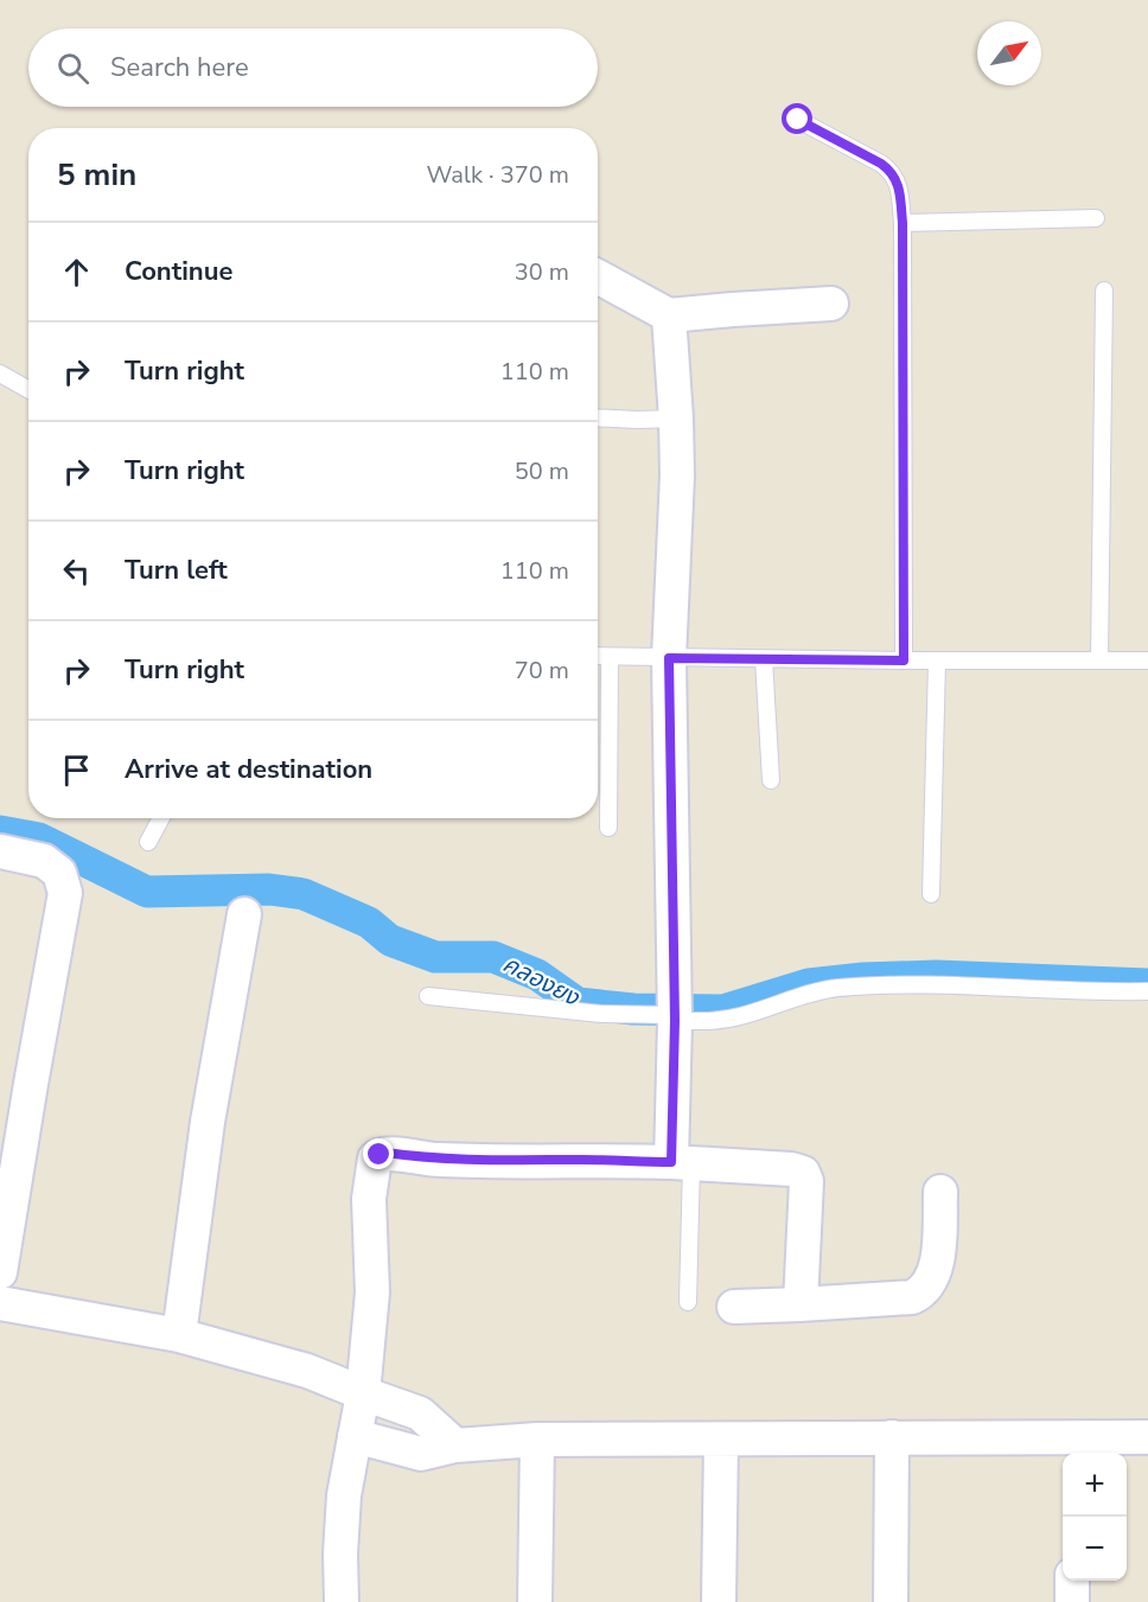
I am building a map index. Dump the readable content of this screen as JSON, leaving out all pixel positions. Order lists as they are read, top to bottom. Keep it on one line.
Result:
{"water":["คลองยง"],"north":"top right","page":{"search":"Search here","heading":["5 min","Walk · 370 m"],"list":[["Continue","30 m"],["Turn right","110 m"],["Turn right","50 m"],["Turn left","110 m"],["Turn right","70 m"],"Arrive at destination"],"map_buttons":["+","−"]}}
